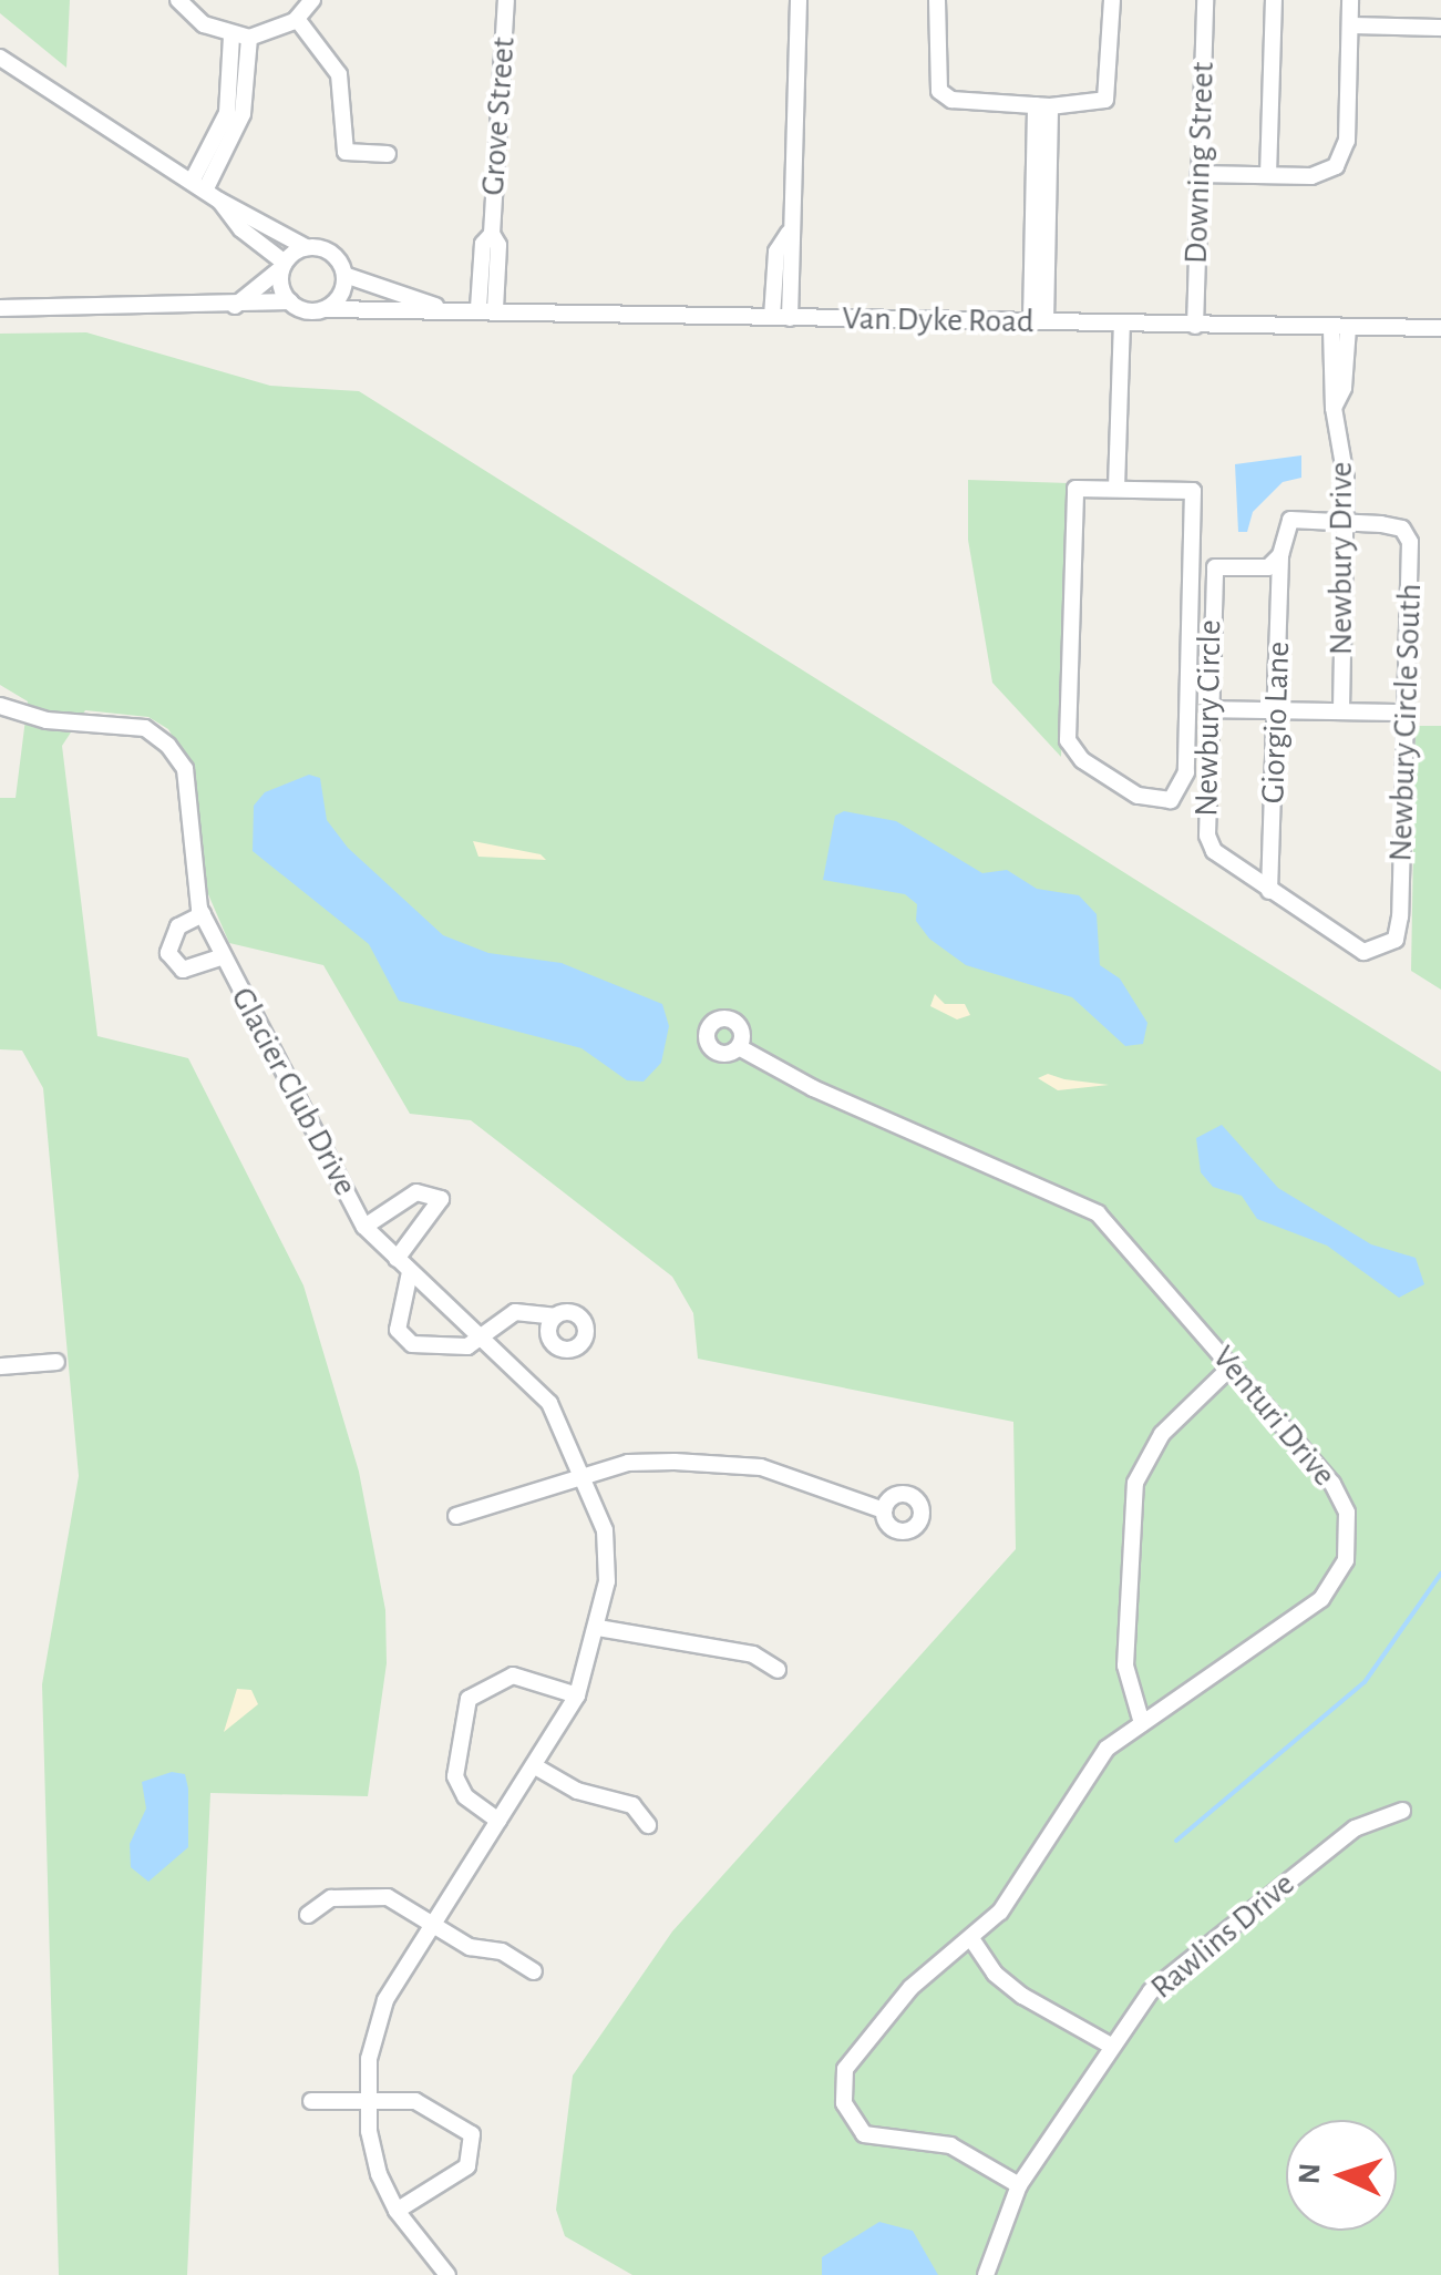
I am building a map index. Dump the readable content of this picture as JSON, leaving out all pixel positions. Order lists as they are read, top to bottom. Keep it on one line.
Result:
{"streets":{"street":["Grove Street","Downing Street","Van Dyke Road","Newbury Drive","Newbury Circle","Giorgio Lane","Newbury Circle South","Glacier Club Drive","Venturi Drive","Rawlins Drive"]},"crossings":[["Grove Street","Van Dyke Road"],["Downing Street","Van Dyke Road"],["Van Dyke Road","Newbury Drive"],["Newbury Drive","Newbury Circle South"],["Newbury Circle","Giorgio Lane"],["Newbury Circle","Newbury Circle South"],["Venturi Drive","Rawlins Drive"]],"north":"left"}
